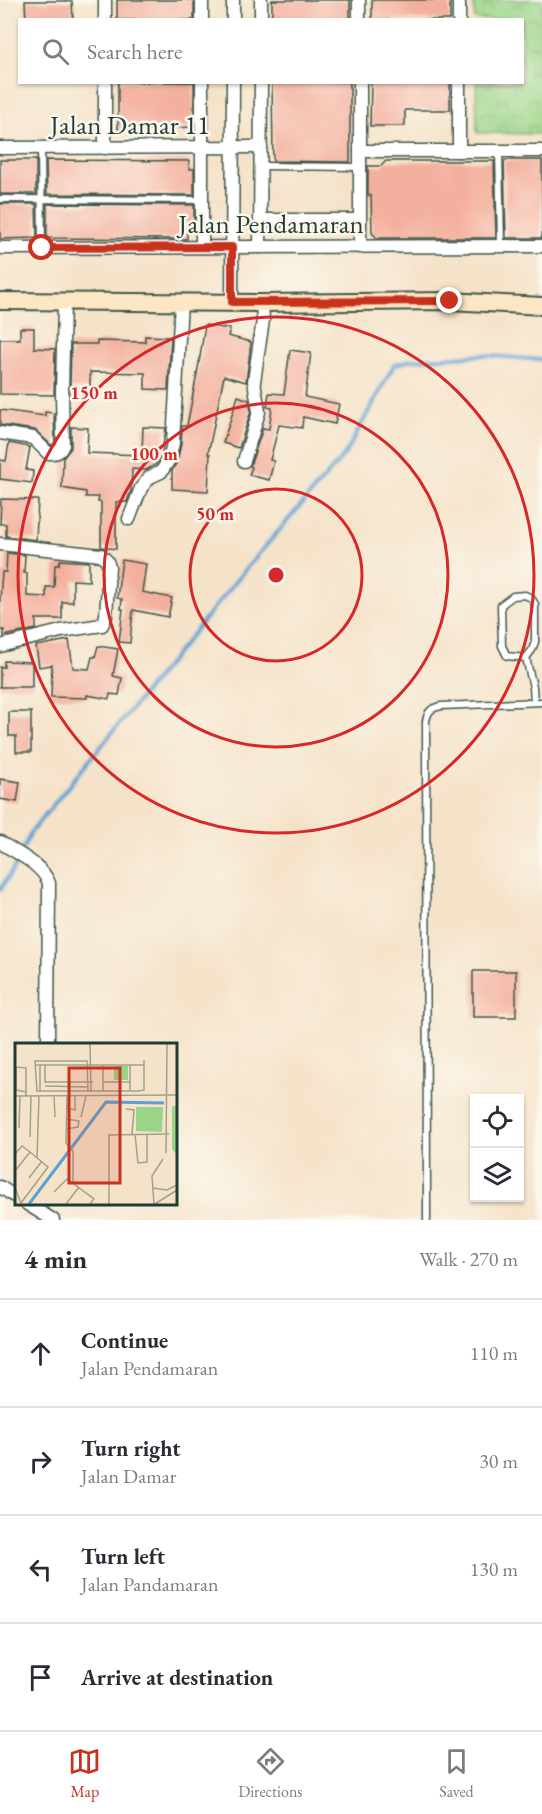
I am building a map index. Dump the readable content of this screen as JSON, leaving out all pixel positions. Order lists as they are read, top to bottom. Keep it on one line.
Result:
{"streets":{"street":["Jalan Damar 11","Jalan Pendamaran"]},"page":{"search":"Search here","heading":["4 min","Walk · 270 m"],"list":[["Continue","Jalan Pendamaran","110 m"],["Turn right","Jalan Damar","30 m"],["Turn left","Jalan Pandamaran","130 m"],"Arrive at destination"],"nav":["Map","Directions","Saved"]},"rings":["150 m","100 m","50 m"]}
